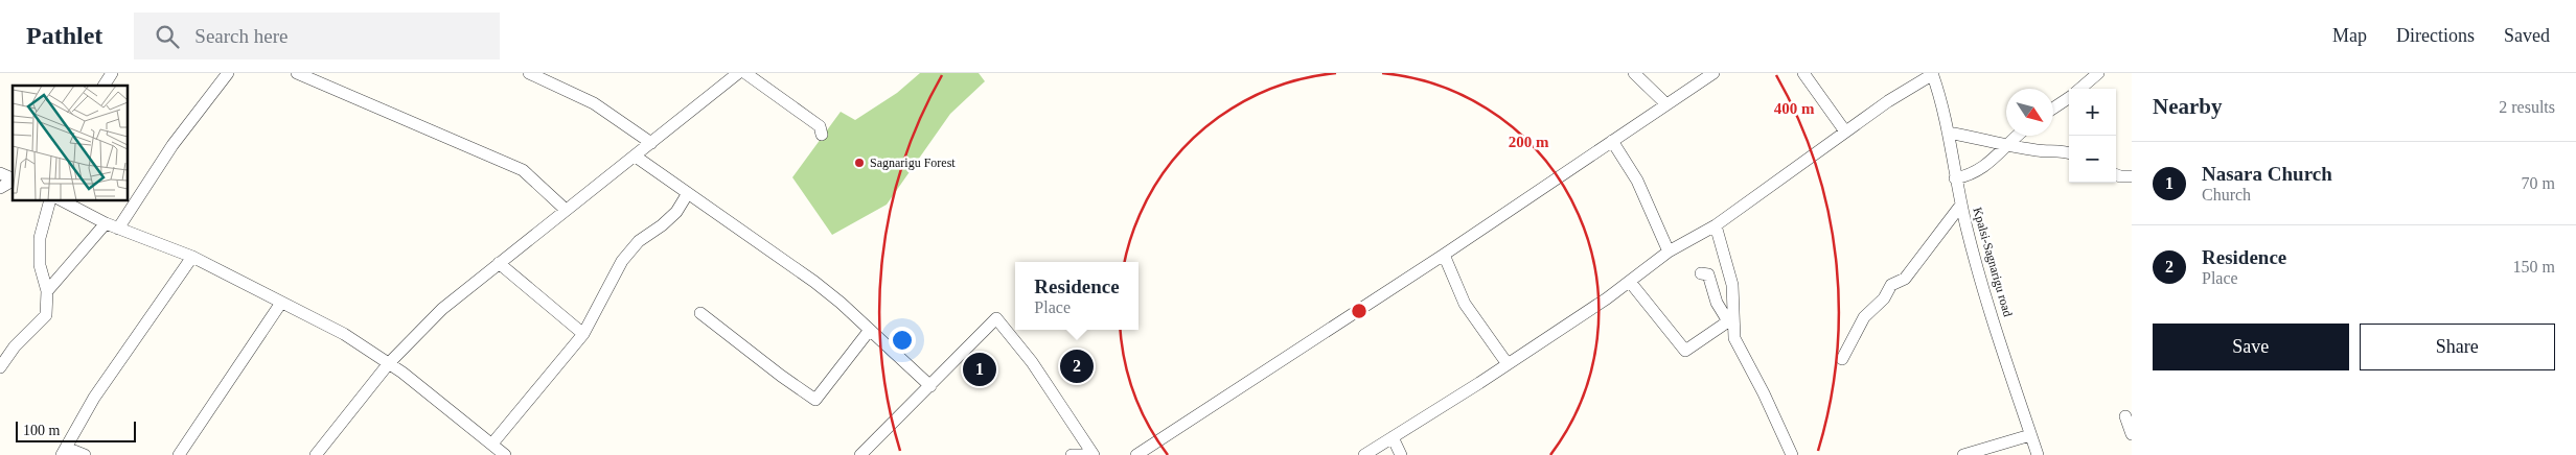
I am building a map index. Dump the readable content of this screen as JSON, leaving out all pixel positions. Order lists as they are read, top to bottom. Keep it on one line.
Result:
{"streets":{"street":["Kpalsi-Sagnarigu road"]},"places":["Sagnarigu Forest"],"scale_bar":"100 m","north":"bottom right","page":{"header":"Pathlet","search":"Search here","nav":["Map","Directions","Saved"],"heading":["Nearby","2 results"],"map_buttons":["+","−"],"list":[{"mark":"1","name":"Nasara Church","note":"Church","value":"70 m"},{"mark":"2","name":"Residence","note":"Place","value":"150 m"}],"popup":["Residence","Place"],"buttons":["Save","Share"],"pins":["2","1"],"scale":"100 m"},"rings":["400 m","200 m"]}
